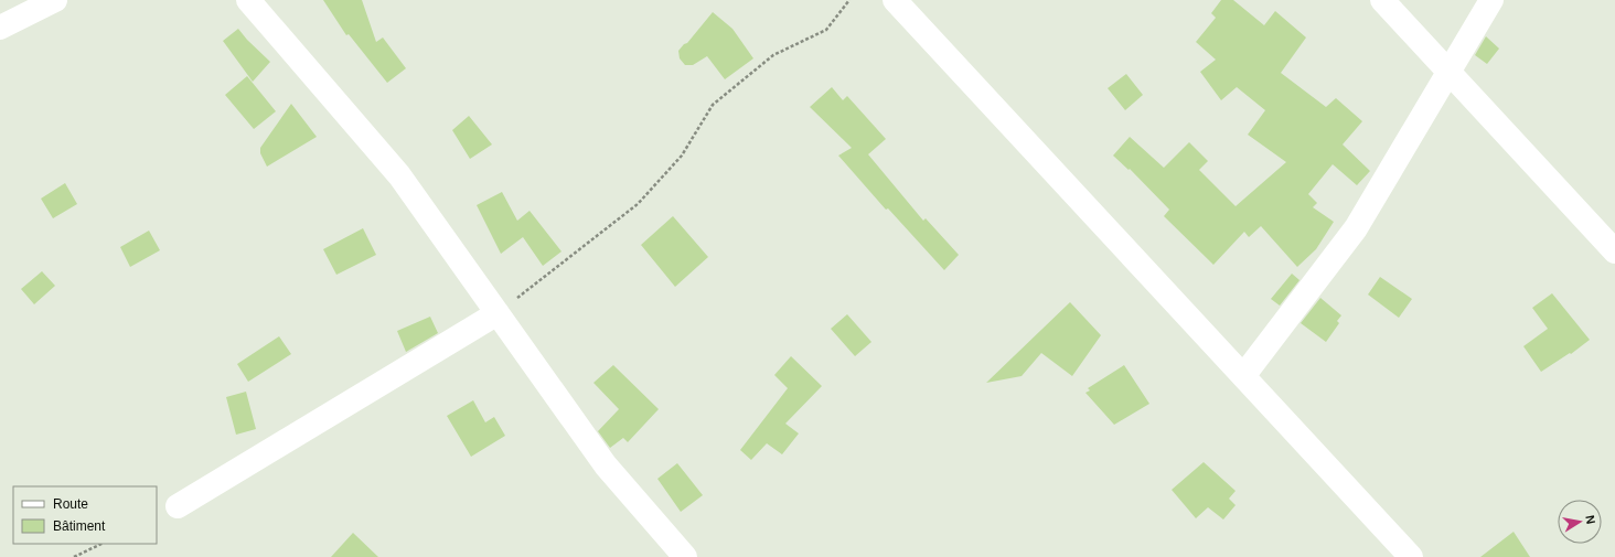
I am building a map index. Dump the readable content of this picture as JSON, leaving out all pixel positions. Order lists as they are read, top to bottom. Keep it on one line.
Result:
{"legend":["Route","Bâtiment"],"north":"right"}
